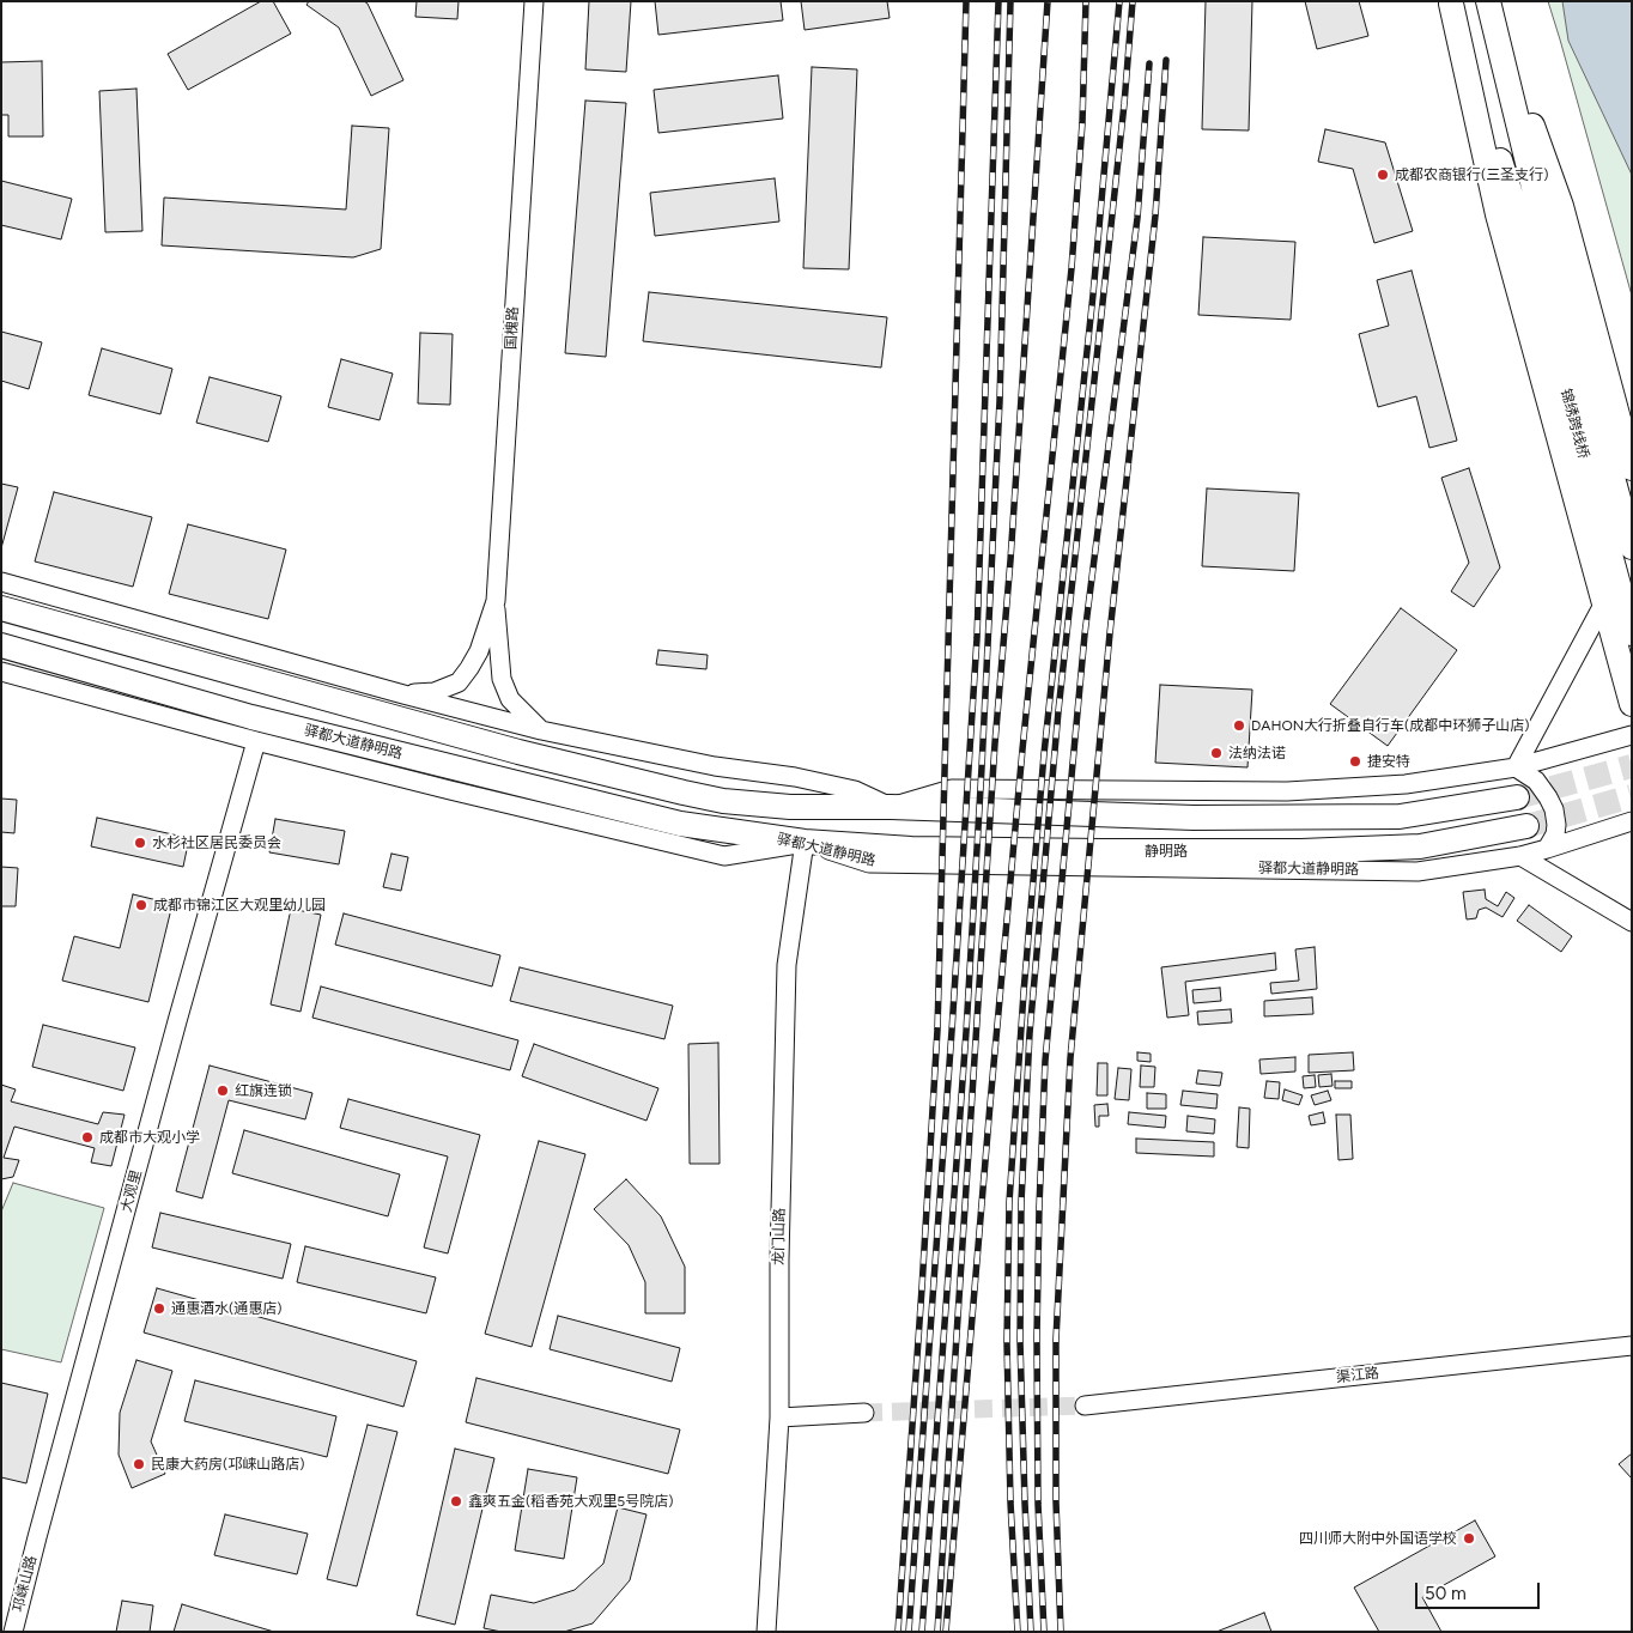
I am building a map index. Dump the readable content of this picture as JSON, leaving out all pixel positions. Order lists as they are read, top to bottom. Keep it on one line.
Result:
{"streets":{"main road":["锦绣跨线桥","驿都大道静明路","静明路"],"street":["国槐路","大观里","龙门山路","渠江路","邛崃山路"]},"crossings":[["驿都大道静明路","静明路"],["驿都大道静明路","龙门山路"],["静明路","龙门山路"],["大观里","邛崃山路"]],"places":["成都农商银行(三圣支行)","DAHON大行折叠自行车(成都中环狮子山店)","法纳法诺","捷安特","水杉社区居民委员会","成都市锦江区大观里幼儿园","红旗连锁","成都市大观小学","通惠酒水(通惠店)","民康大药房(邛崃山路店)","鑫爽五金(稻香苑大观里5号院店)","四川师大附中外国语学校"],"scale_bar":"50 m"}
